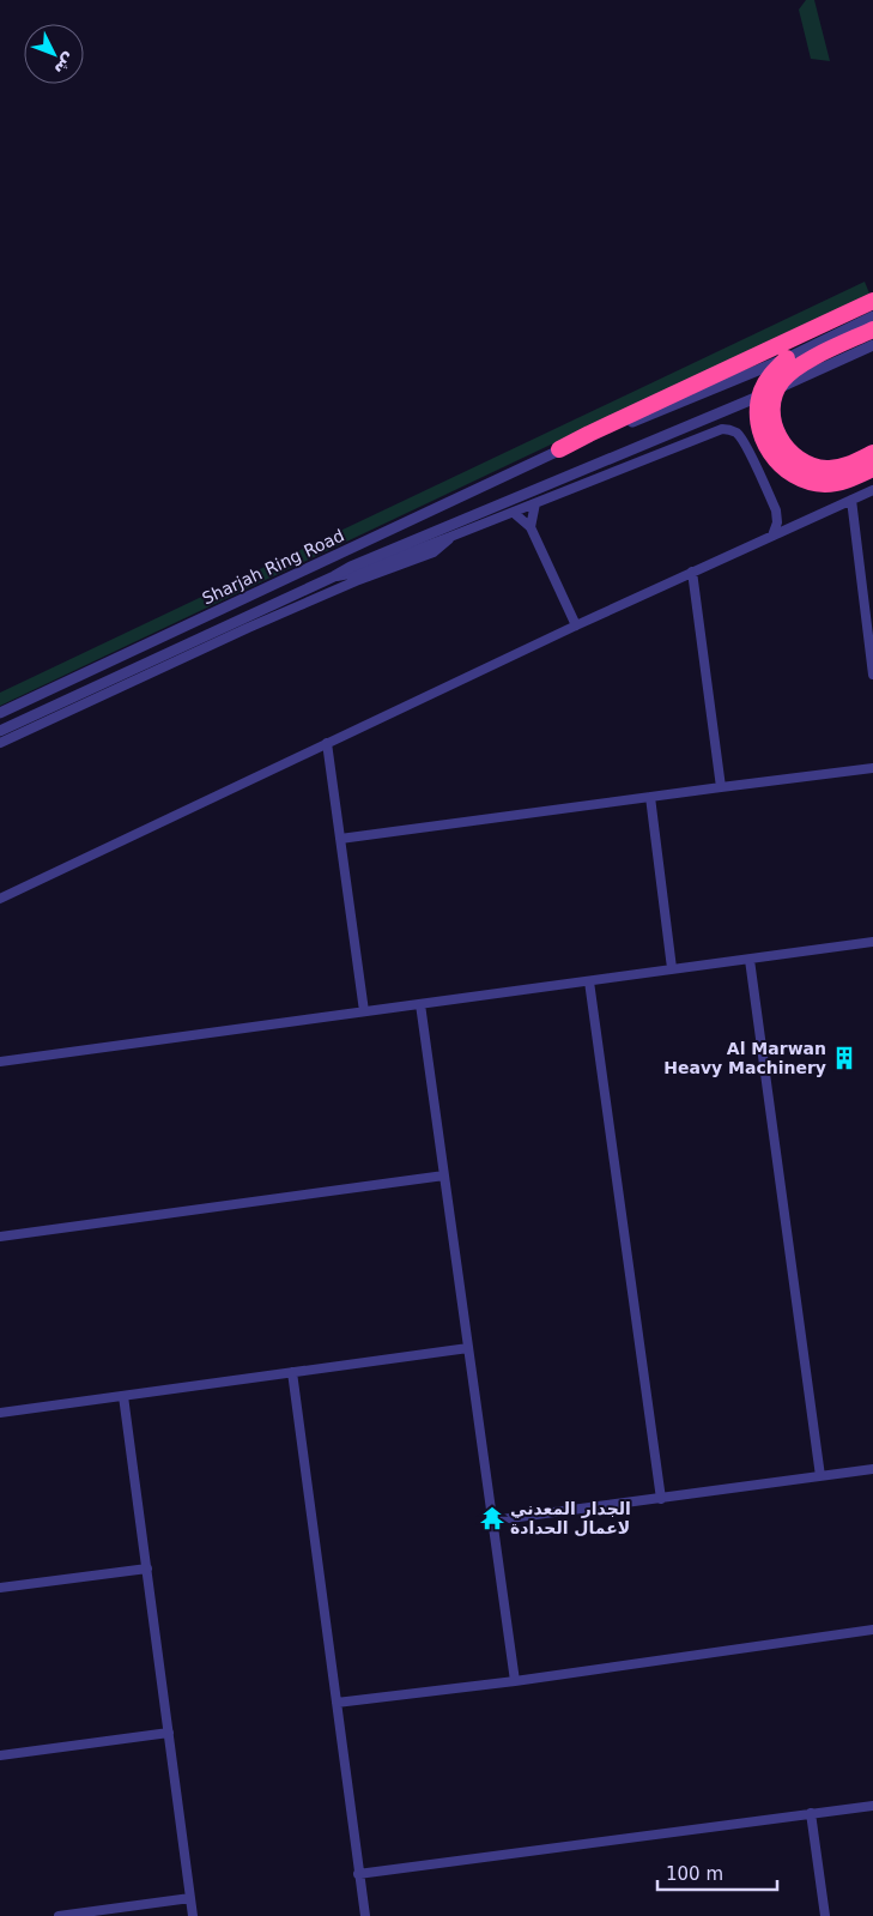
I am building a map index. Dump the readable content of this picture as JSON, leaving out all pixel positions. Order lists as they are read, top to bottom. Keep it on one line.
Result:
{"streets":{"street":["Sharjah Ring Road"]},"places":{"building":["Al Marwan Heavy Machinery"],"temple":["الجدار المعدني لاعمال الحدادة"]},"scale_bar":"100 m","north":"bottom right"}
